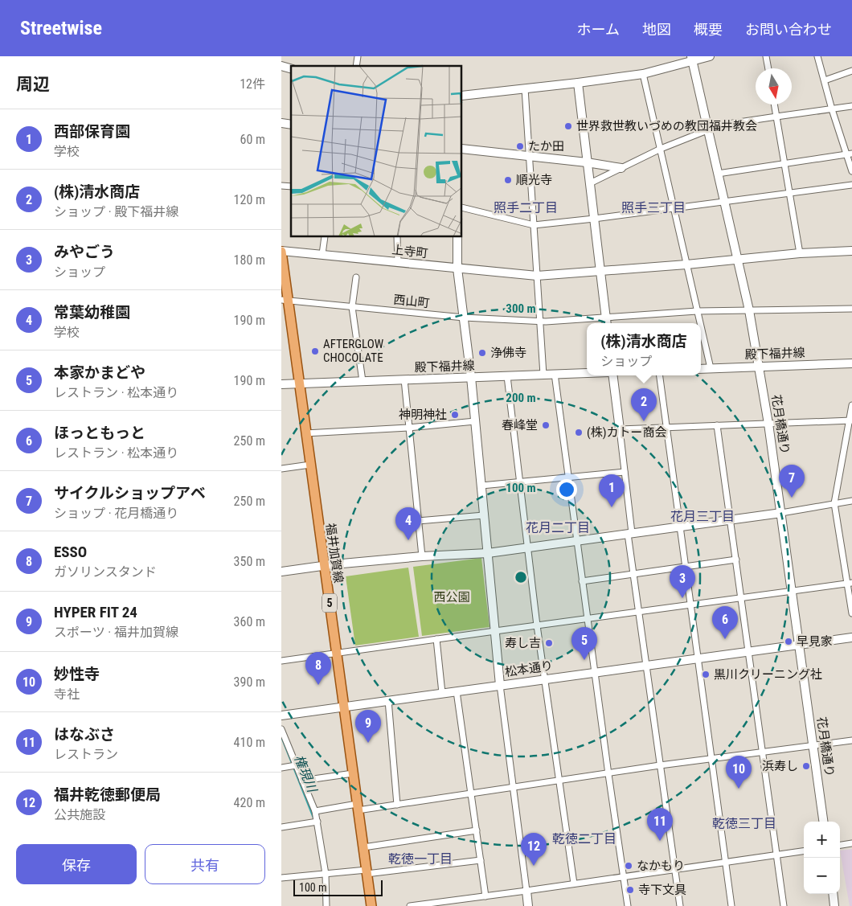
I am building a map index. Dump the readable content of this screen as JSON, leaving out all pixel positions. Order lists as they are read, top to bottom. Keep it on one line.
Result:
{"streets":{"main road":["福井加賀線","5"],"street":["上寺町","西山町","殿下福井線","花月橋通り","松本通り"]},"crossings":[["上寺町","花月橋通り"],["上寺町","福井加賀線"],["西山町","花月橋通り"],["西山町","福井加賀線"],["殿下福井線","花月橋通り"],["殿下福井線","福井加賀線"],["花月橋通り","松本通り"],["福井加賀線","松本通り"]],"districts":["照手二丁目","照手三丁目","花月三丁目","花月二丁目","乾徳三丁目","乾徳二丁目","乾徳一丁目"],"water":["権現川"],"parks":["西公園"],"places":["世界救世教いづめの教団福井教会","たか田","順光寺","AFTERGLOW CHOCOLATE","浄佛寺","神明神社","春峰堂","(株)カトー商会","早見家","寿し吉","黒川クリーニング社","浜寿し","なかもり","寺下文具"],"scale_bar":"100 m","north":"bottom","page":{"header":"Streetwise","nav":["ホーム","地図","概要","お問い合わせ"],"heading":["周辺","12件"],"list":[{"mark":"1","name":"西部保育園","note":"学校","value":"60 m"},{"mark":"2","name":"(株)清水商店","note":"ショップ · 殿下福井線","value":"120 m"},{"mark":"3","name":"みやごう","note":"ショップ","value":"180 m"},{"mark":"4","name":"常葉幼稚園","note":"学校","value":"190 m"},{"mark":"5","name":"本家かまどや","note":"レストラン · 松本通り","value":"190 m"},{"mark":"6","name":"ほっともっと","note":"レストラン · 松本通り","value":"250 m"},{"mark":"7","name":"サイクルショップアベ","note":"ショップ · 花月橋通り","value":"250 m"},{"mark":"8","name":"ESSO","note":"ガソリンスタンド","value":"350 m"},{"mark":"9","name":"HYPER FIT 24","note":"スポーツ · 福井加賀線","value":"360 m"},{"mark":"10","name":"妙性寺","note":"寺社","value":"390 m"},{"mark":"11","name":"はなぶさ","note":"レストラン","value":"410 m"},{"mark":"12","name":"福井乾徳郵便局","note":"公共施設","value":"420 m"}],"popup":["(株)清水商店","ショップ"],"pins":["2","7","1","4","3","6","5","8","9","10","11","12"],"map_buttons":["+","−"],"buttons":["保存","共有"],"scale":"100 m"},"rings":["300 m","200 m","100 m"]}
